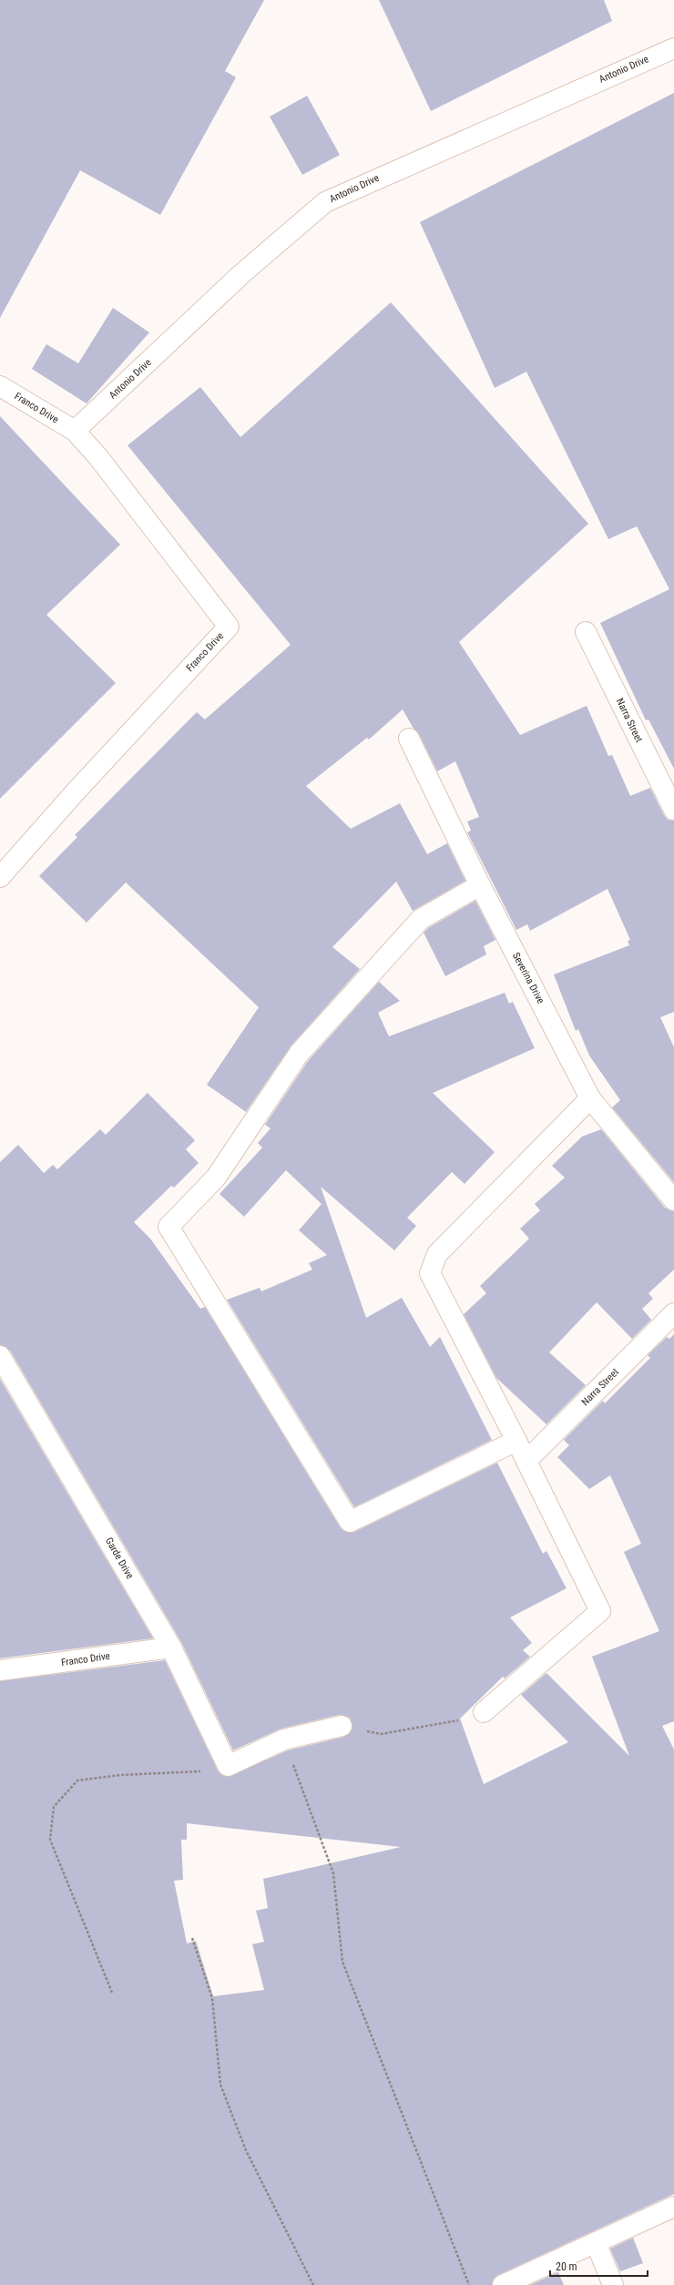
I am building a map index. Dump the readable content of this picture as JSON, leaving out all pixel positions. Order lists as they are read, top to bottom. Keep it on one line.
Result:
{"streets":{"street":["Antonio Drive","Franco Drive","Narra Street","Severina Drive","Garde Drive"]},"crossings":[["Antonio Drive","Franco Drive"],["Franco Drive","Garde Drive"]],"scale_bar":"20 m"}
